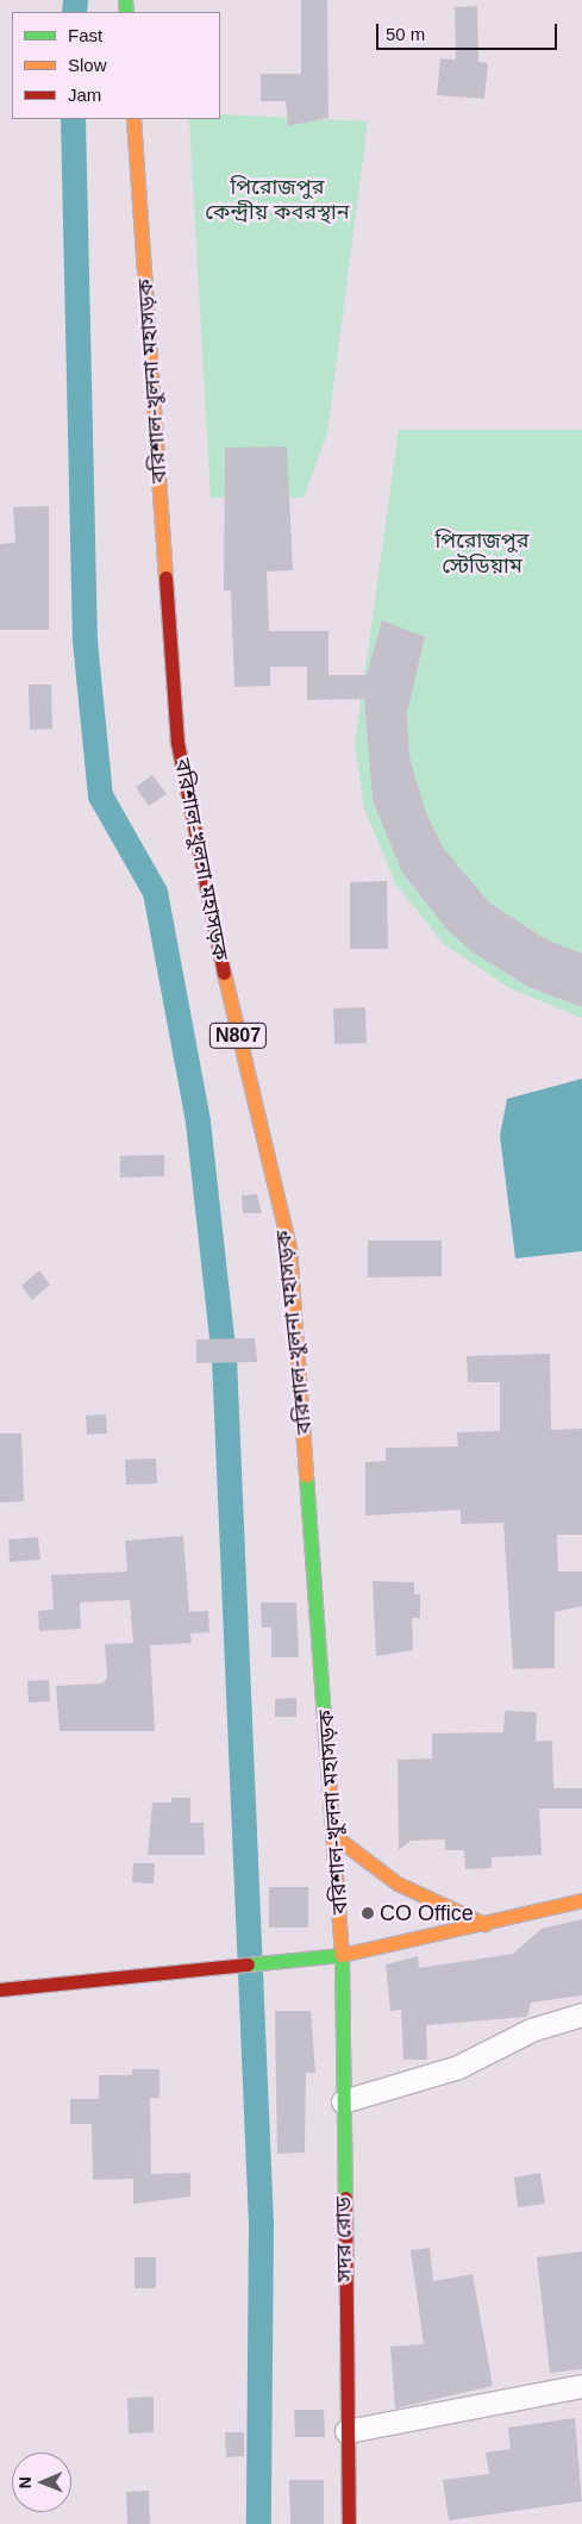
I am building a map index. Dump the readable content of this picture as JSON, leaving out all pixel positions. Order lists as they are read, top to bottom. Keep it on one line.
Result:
{"streets":{"main road":["বরিশাল-খুলনা মহাসড়ক","N807","সদর রোড"]},"crossings":[["বরিশাল-খুলনা মহাসড়ক","সদর রোড"]],"parks":["পিরোজপুর কেন্দ্রীয় কবরস্থান","পিরোজপুর স্টেডিয়াম"],"places":["CO Office"],"legend":["Fast","Slow","Jam"],"scale_bar":"50 m","north":"left"}
